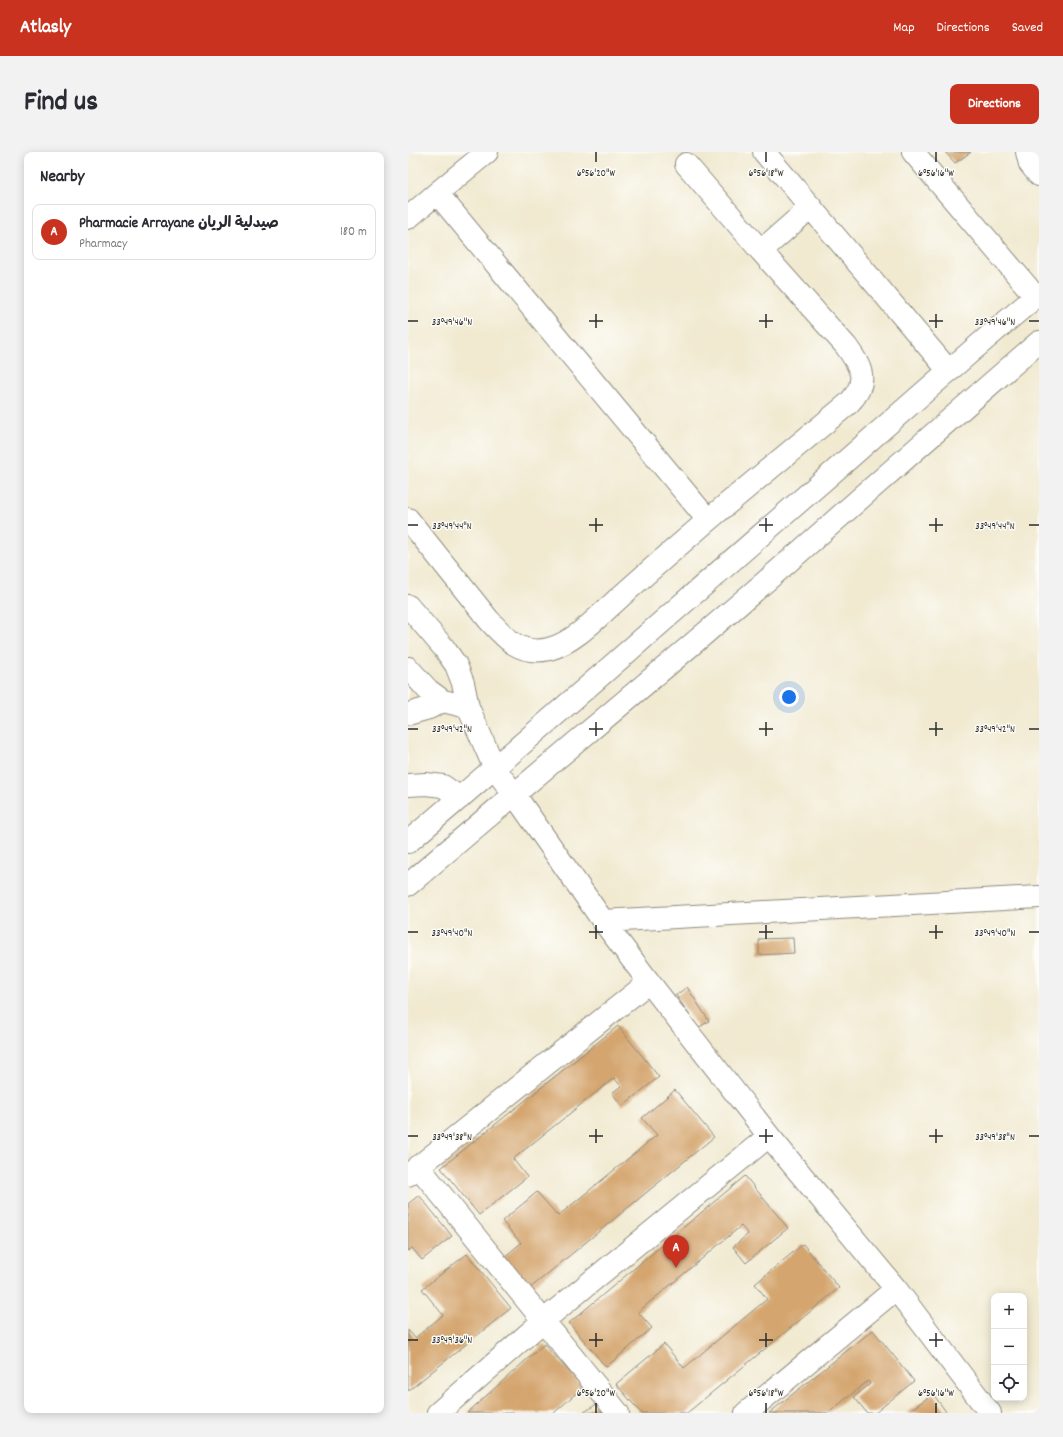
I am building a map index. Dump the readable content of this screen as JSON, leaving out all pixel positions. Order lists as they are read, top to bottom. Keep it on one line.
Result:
{"page":{"header":"Atlasly","nav":["Map","Directions","Saved"],"title":"Find us","buttons":"Directions","heading":"Nearby","list":[{"mark":"A","name":"Pharmacie Arrayane صيدلية الريان","note":"Pharmacy","value":"180 m"}],"pins":"A","map_buttons":["+","−"]},"coordinates":["6°56'20\"W","6°56'18\"W","6°56'16\"W","33°49'46\"N","33°49'44\"N","33°49'42\"N","33°49'40\"N","33°49'38\"N","33°49'36\"N"]}
